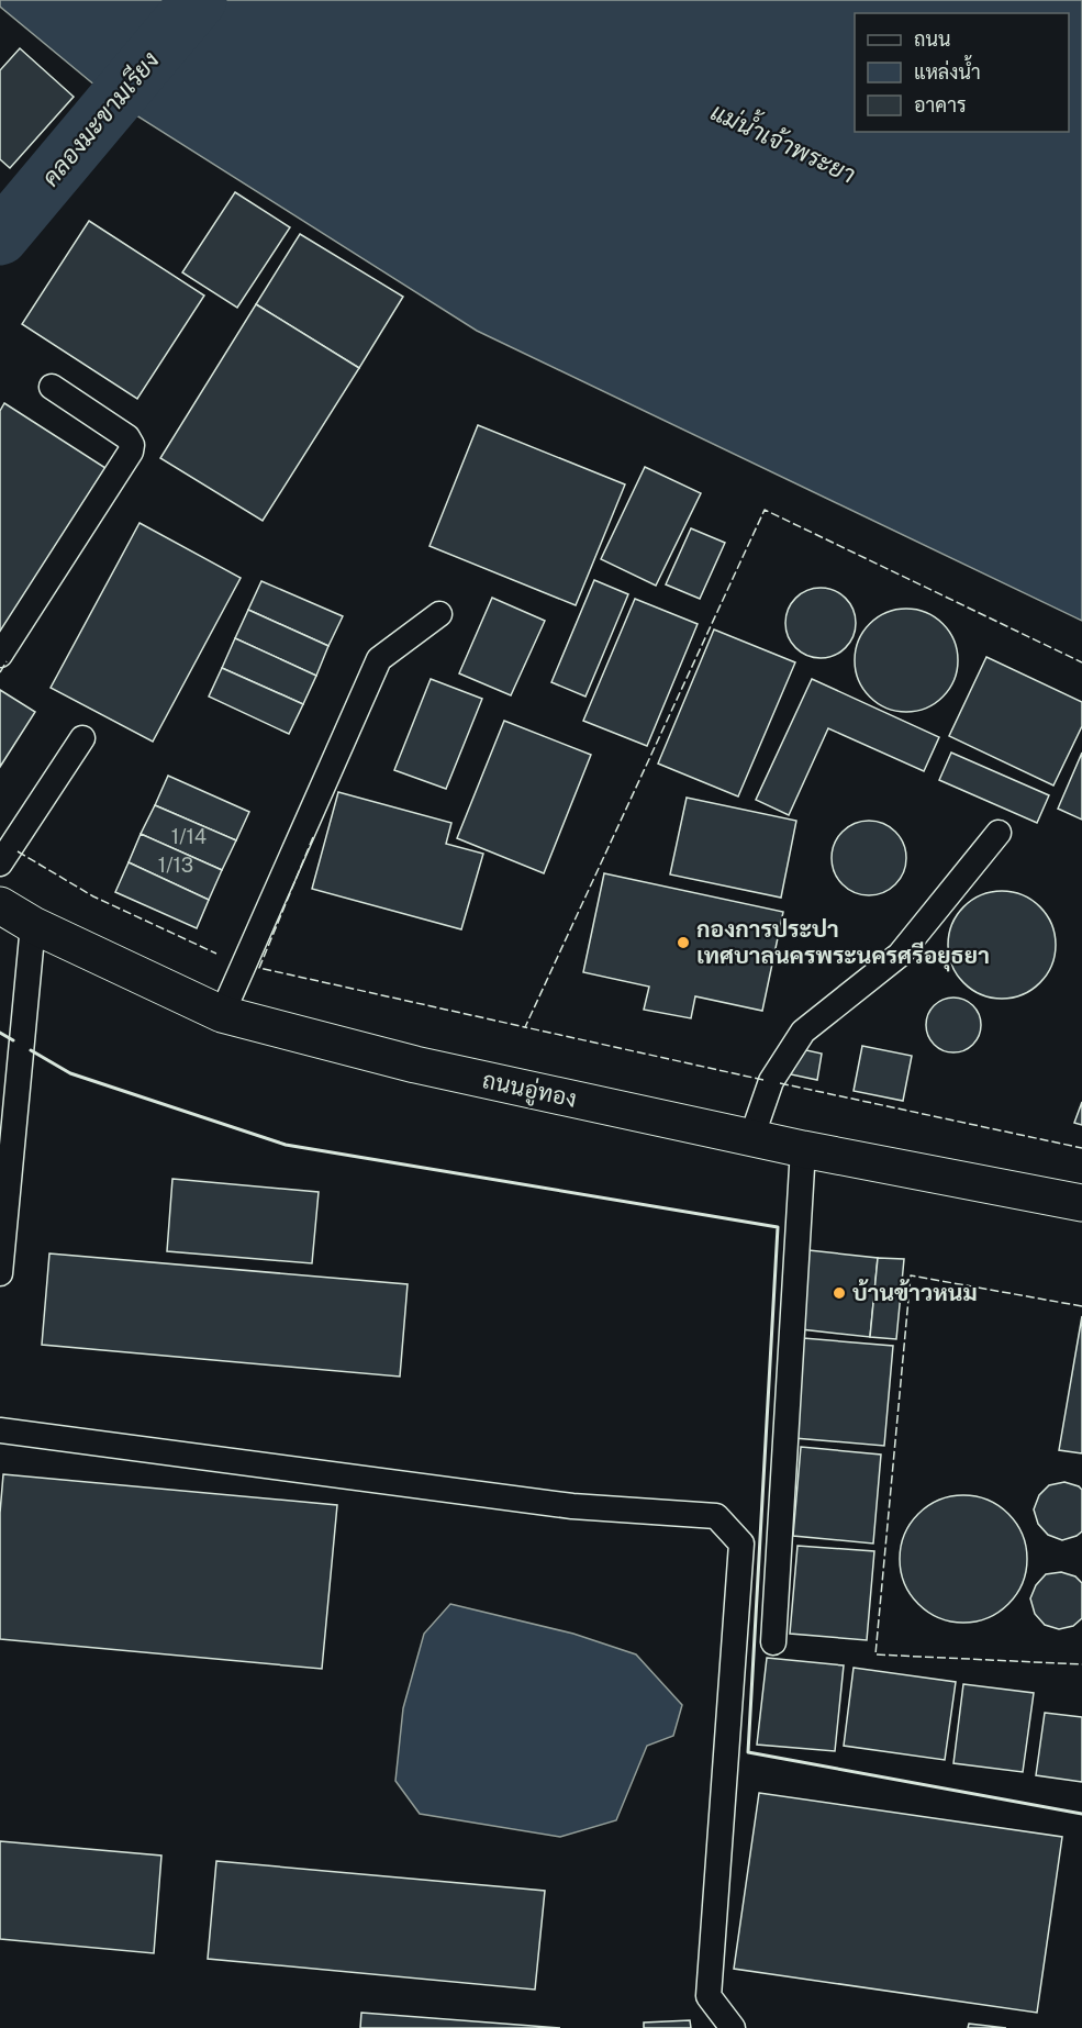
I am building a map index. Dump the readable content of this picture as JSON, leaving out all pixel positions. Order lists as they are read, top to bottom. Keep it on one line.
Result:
{"streets":{"main road":["ถนนอู่ทอง"]},"water":["คลองมะขามเรียง","แม่น้ำเจ้าพระยา"],"places":["กองการประปา เทศบาลนครพระนครศรีอยุธยา","บ้านข้าวหนม"],"house_numbers":["1/14","1/13"],"legend":["ถนน","แหล่งน้ำ","อาคาร"]}
